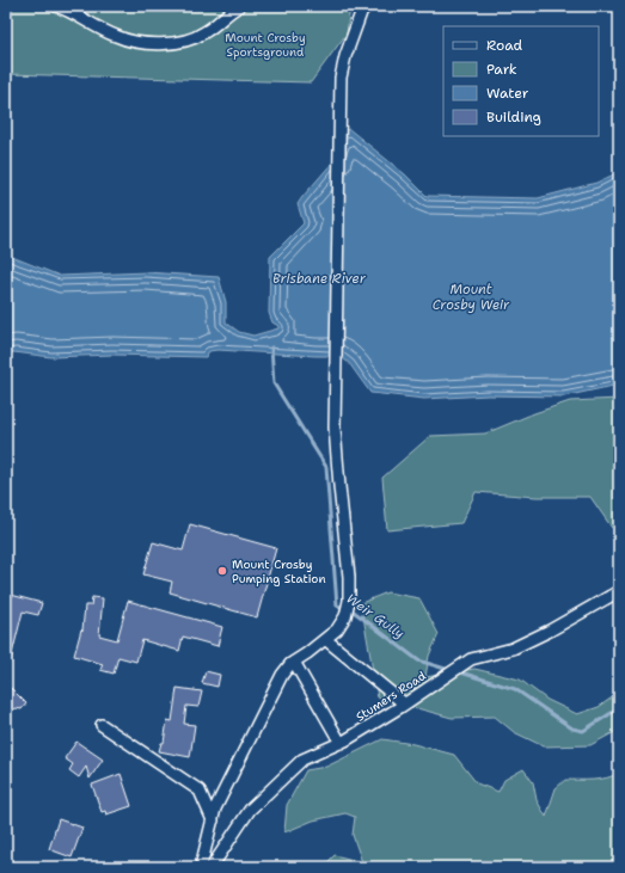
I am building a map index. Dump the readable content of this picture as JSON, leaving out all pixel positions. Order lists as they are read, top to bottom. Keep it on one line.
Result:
{"streets":{"street":["Stumers Road"]},"water":["Brisbane River","Mount Crosby Weir","Weir Gully"],"parks":["Mount Crosby Sportsground"],"places":["Mount Crosby Pumping Station"],"legend":["Road","Park","Water","Building"]}
